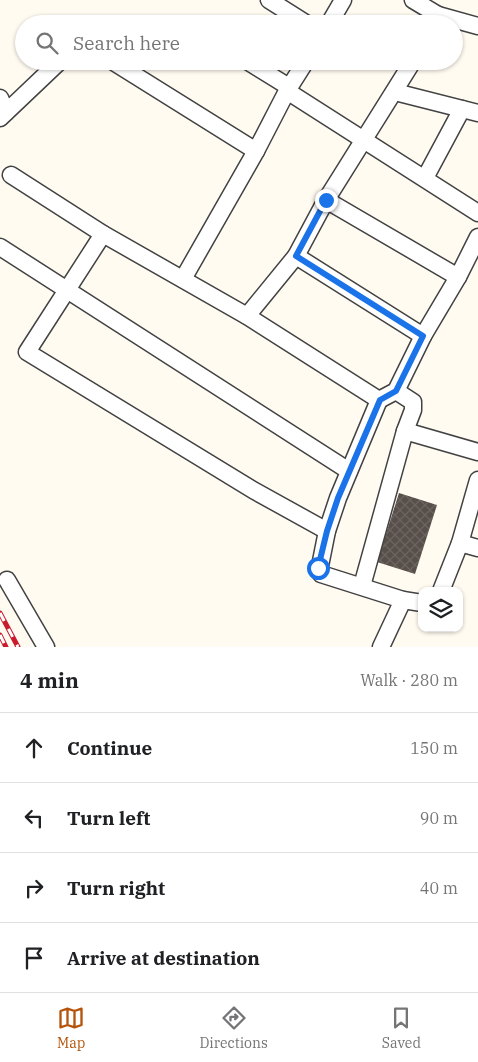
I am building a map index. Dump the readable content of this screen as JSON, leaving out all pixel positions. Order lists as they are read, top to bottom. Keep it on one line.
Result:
{"page":{"search":"Search here","heading":["4 min","Walk · 280 m"],"list":[["Continue","150 m"],["Turn left","90 m"],["Turn right","40 m"],"Arrive at destination"],"nav":["Map","Directions","Saved"]}}
